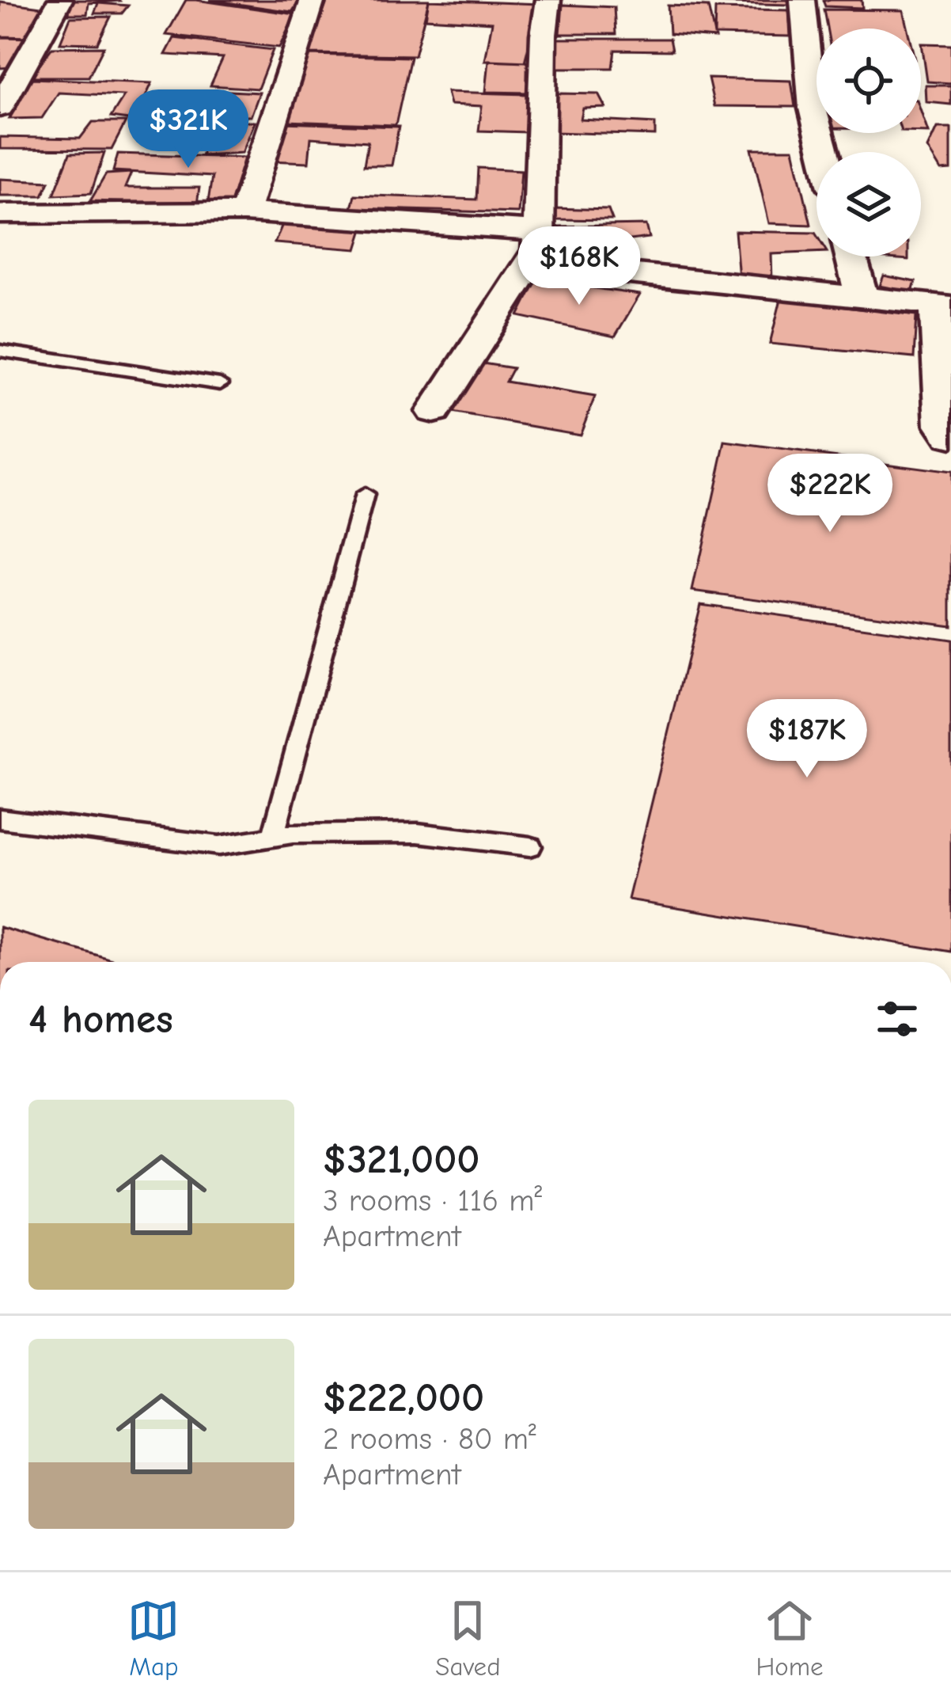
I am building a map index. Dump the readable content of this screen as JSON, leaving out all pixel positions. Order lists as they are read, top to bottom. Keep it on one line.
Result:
{"page":{"price":["$321K","$168K","$222K","$187K"],"heading":"4 homes","list":[{"name":"$321,000","note":"3 rooms · 116 m² · Apartment"},{"name":"$222,000","note":"2 rooms · 80 m² · Apartment"}],"tabs":["Map","Saved","Home"]}}
